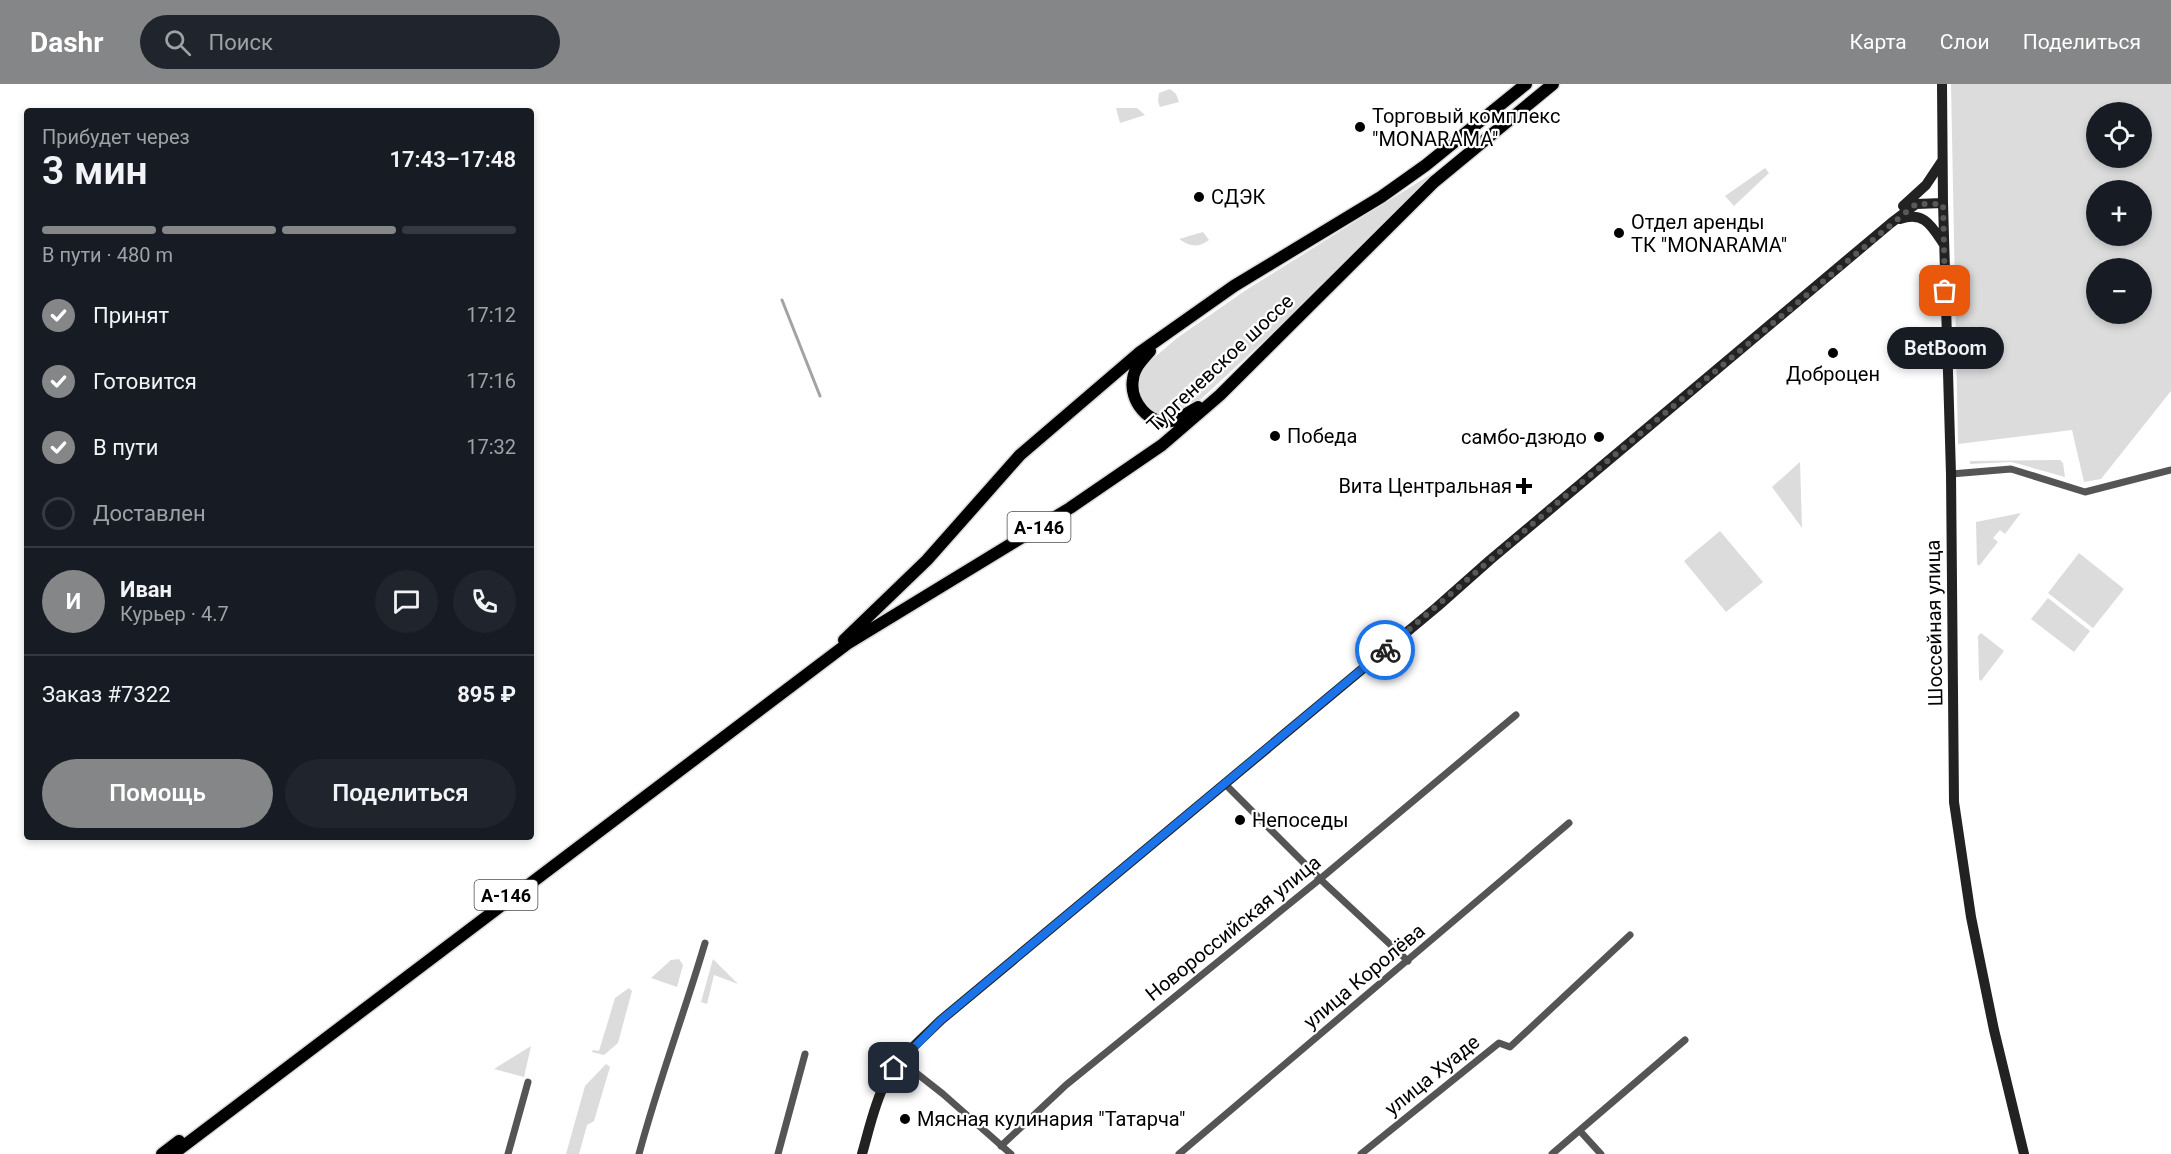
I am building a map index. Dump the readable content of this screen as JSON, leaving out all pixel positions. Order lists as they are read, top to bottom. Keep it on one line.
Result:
{"streets":{"highway":["Тургеневское шоссе","А-146"],"street":["Шоссейная улица","Новороссийская улица","улица Королёва","улица Хуаде"]},"crossings":[["Тургеневское шоссе","А-146"]],"places":{"other":["Торговый комплекс \"MONARAMA\"","СДЭК","Отдел аренды ТК \"MONARAMA\"","BetBoom","Доброцен","Победа","самбо-дзюдо","Непоседы","Мясная кулинария \"Татарча\""],"health":["Вита Центральная"]},"page":{"header":"Dashr","search":"Поиск","nav":["Карта","Слои","Поделиться"],"map_buttons":["+","−"],"heading":["3 мин","Прибудет через","17:43–17:48"],"panel":["Иван","Курьер · 4.7","Заказ #7322","895 ₽"],"bar":"В пути · 480 m","list":[["Принят","17:12"],["Готовится","17:16"],["В пути","17:32"],"Доставлен"],"bubble":"BetBoom","round":"И","buttons":["Помощь","Поделиться"]}}
